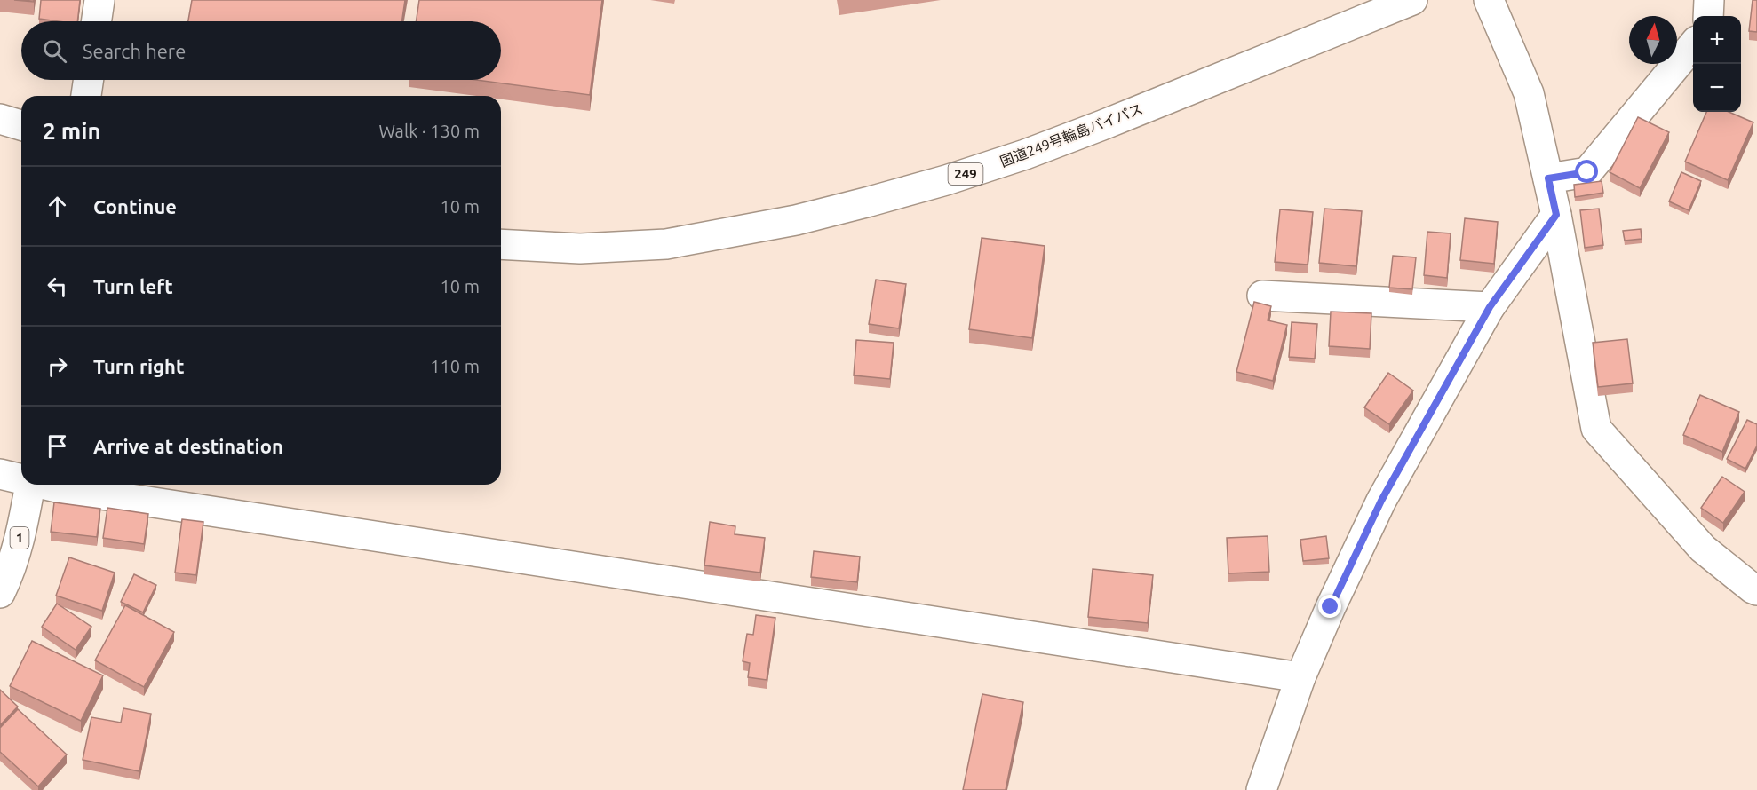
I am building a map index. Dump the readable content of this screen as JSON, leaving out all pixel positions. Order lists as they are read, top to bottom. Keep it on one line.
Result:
{"streets":{"main road":["国道249号輪島バイパス","249","1"]},"north":"top","page":{"map_buttons":["+","−"],"search":"Search here","heading":["2 min","Walk · 130 m"],"list":[["Continue","10 m"],["Turn left","10 m"],["Turn right","110 m"],"Arrive at destination"]}}
